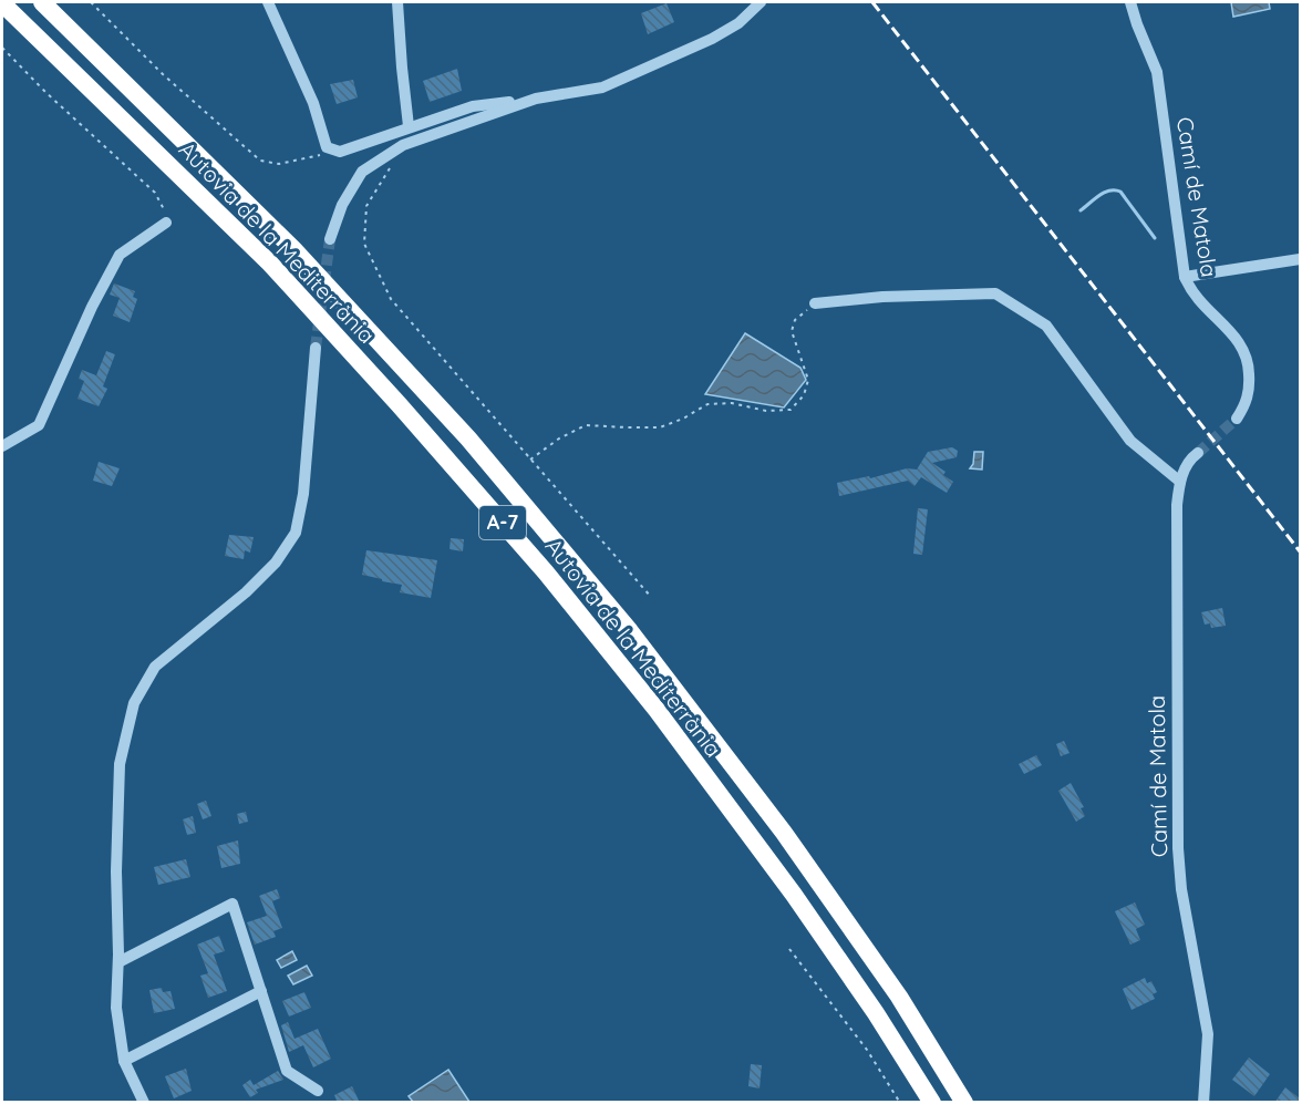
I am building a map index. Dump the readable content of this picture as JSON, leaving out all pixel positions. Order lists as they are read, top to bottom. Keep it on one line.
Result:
{"streets":{"highway":["Autovia de la Mediterrània","A-7"],"street":["Camí de Matola"]}}
